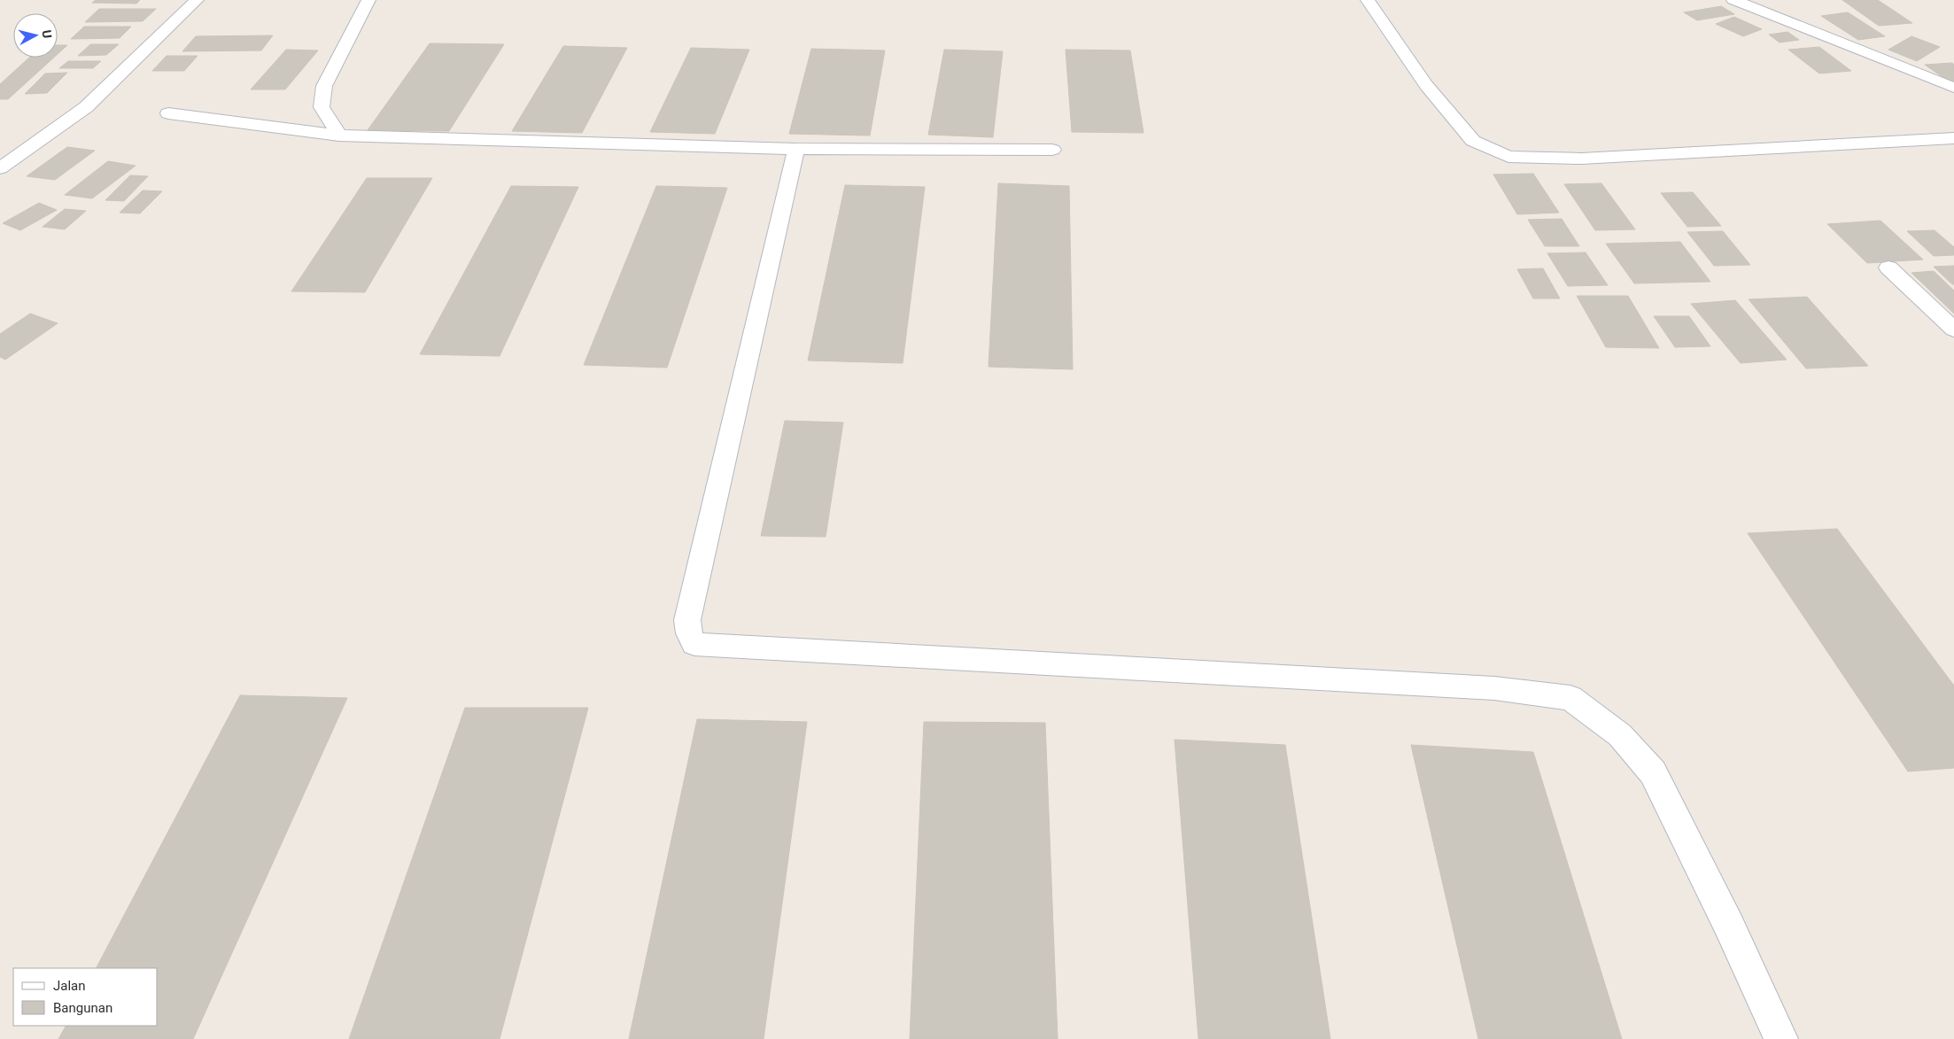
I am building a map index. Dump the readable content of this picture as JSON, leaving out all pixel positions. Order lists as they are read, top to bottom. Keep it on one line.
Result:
{"legend":["Jalan","Bangunan"],"north":"right"}
